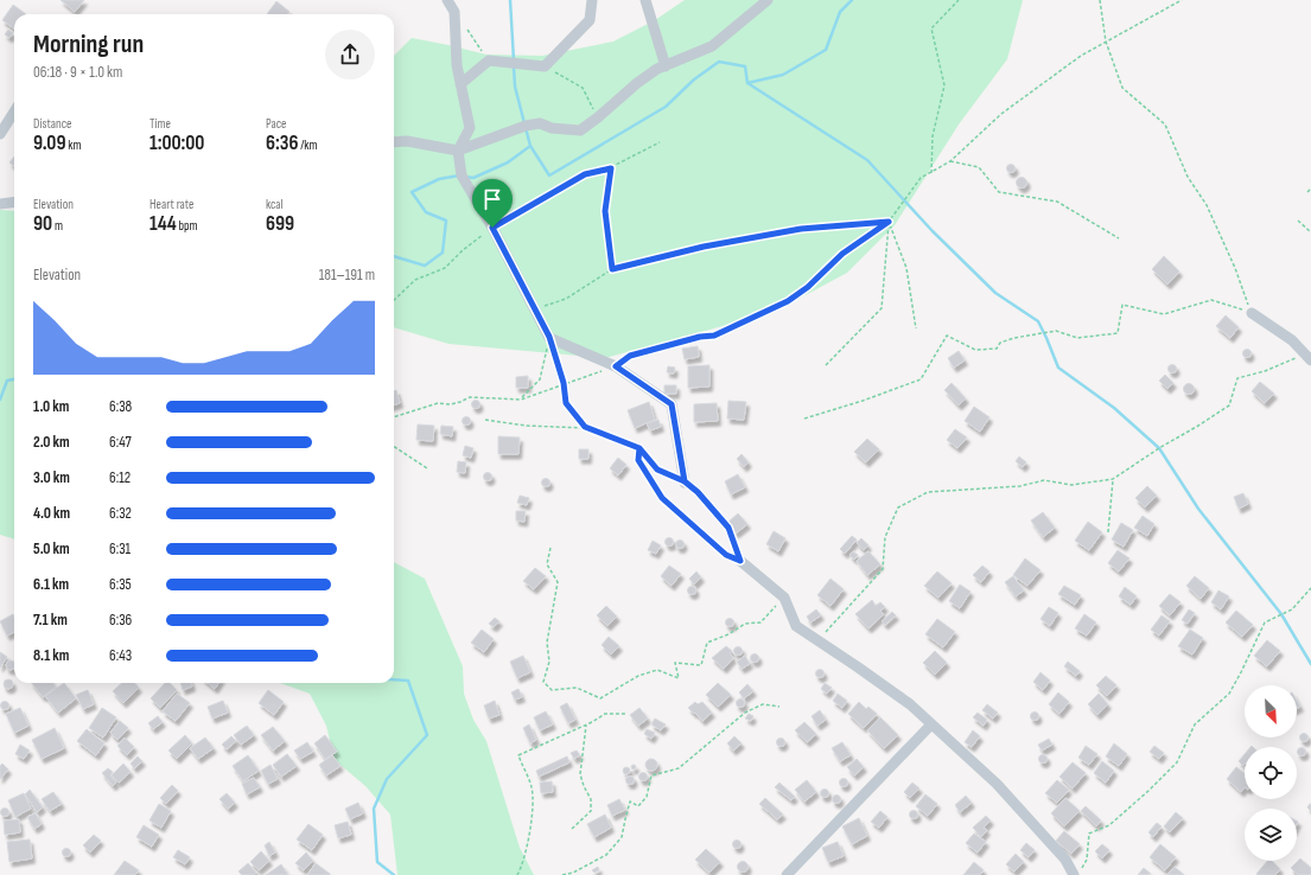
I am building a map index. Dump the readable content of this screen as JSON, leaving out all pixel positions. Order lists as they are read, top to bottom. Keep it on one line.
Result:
{"north":"bottom right","page":{"heading":["Morning run","06:18 · 9 × 1.0 km"],"stats":[["Distance","9.09 km"],["Time","1:00:00"],["Pace","6:36 /km"],["Elevation","90 m"],["Heart rate","144 bpm"],["kcal","699"]],"chart":["Elevation","181–191 m"],"list":[{"name":"1.0 km","note":"6:38"},{"name":"2.0 km","note":"6:47"},{"name":"3.0 km","note":"6:12"},{"name":"4.0 km","note":"6:32"},{"name":"5.0 km","note":"6:31"},{"name":"6.1 km","note":"6:35"},{"name":"7.1 km","note":"6:36"},{"name":"8.1 km","note":"6:43"}]}}
